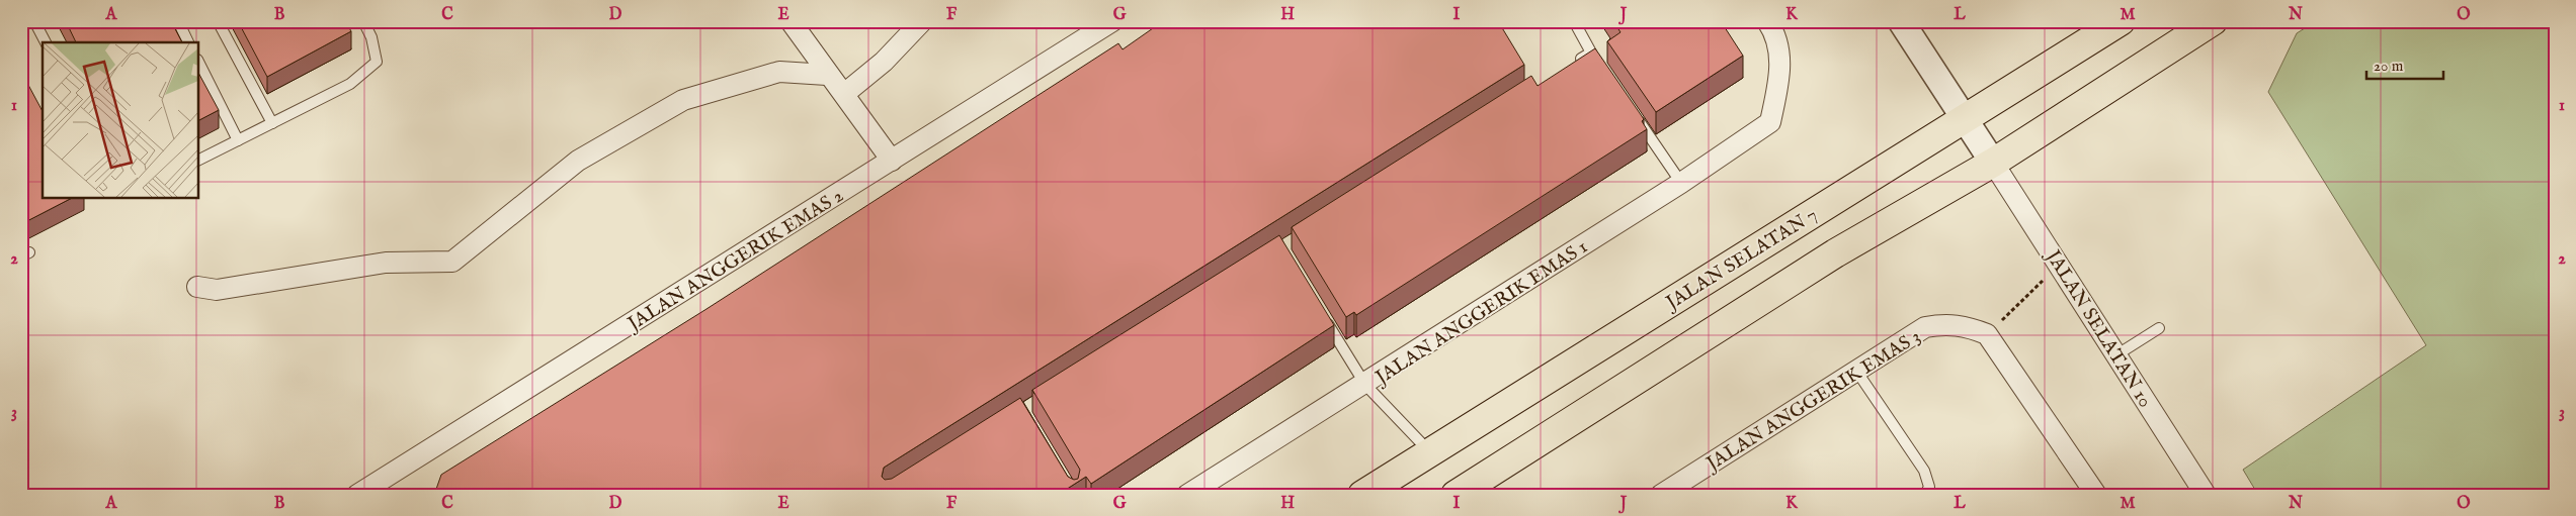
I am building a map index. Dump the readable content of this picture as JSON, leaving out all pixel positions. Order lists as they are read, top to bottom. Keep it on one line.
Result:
{"streets":{"main road":["JALAN SELATAN 7"],"street":["JALAN ANGGERIK EMAS 2","JALAN ANGGERIK EMAS 1","JALAN SELATAN 10","JALAN ANGGERIK EMAS 3"]},"scale_bar":"20 m","grid":{"columns":["A","B","C","D","E","F","G","H","I","J","K","L","M","N","O"],"rows":["1","2","3"]}}
